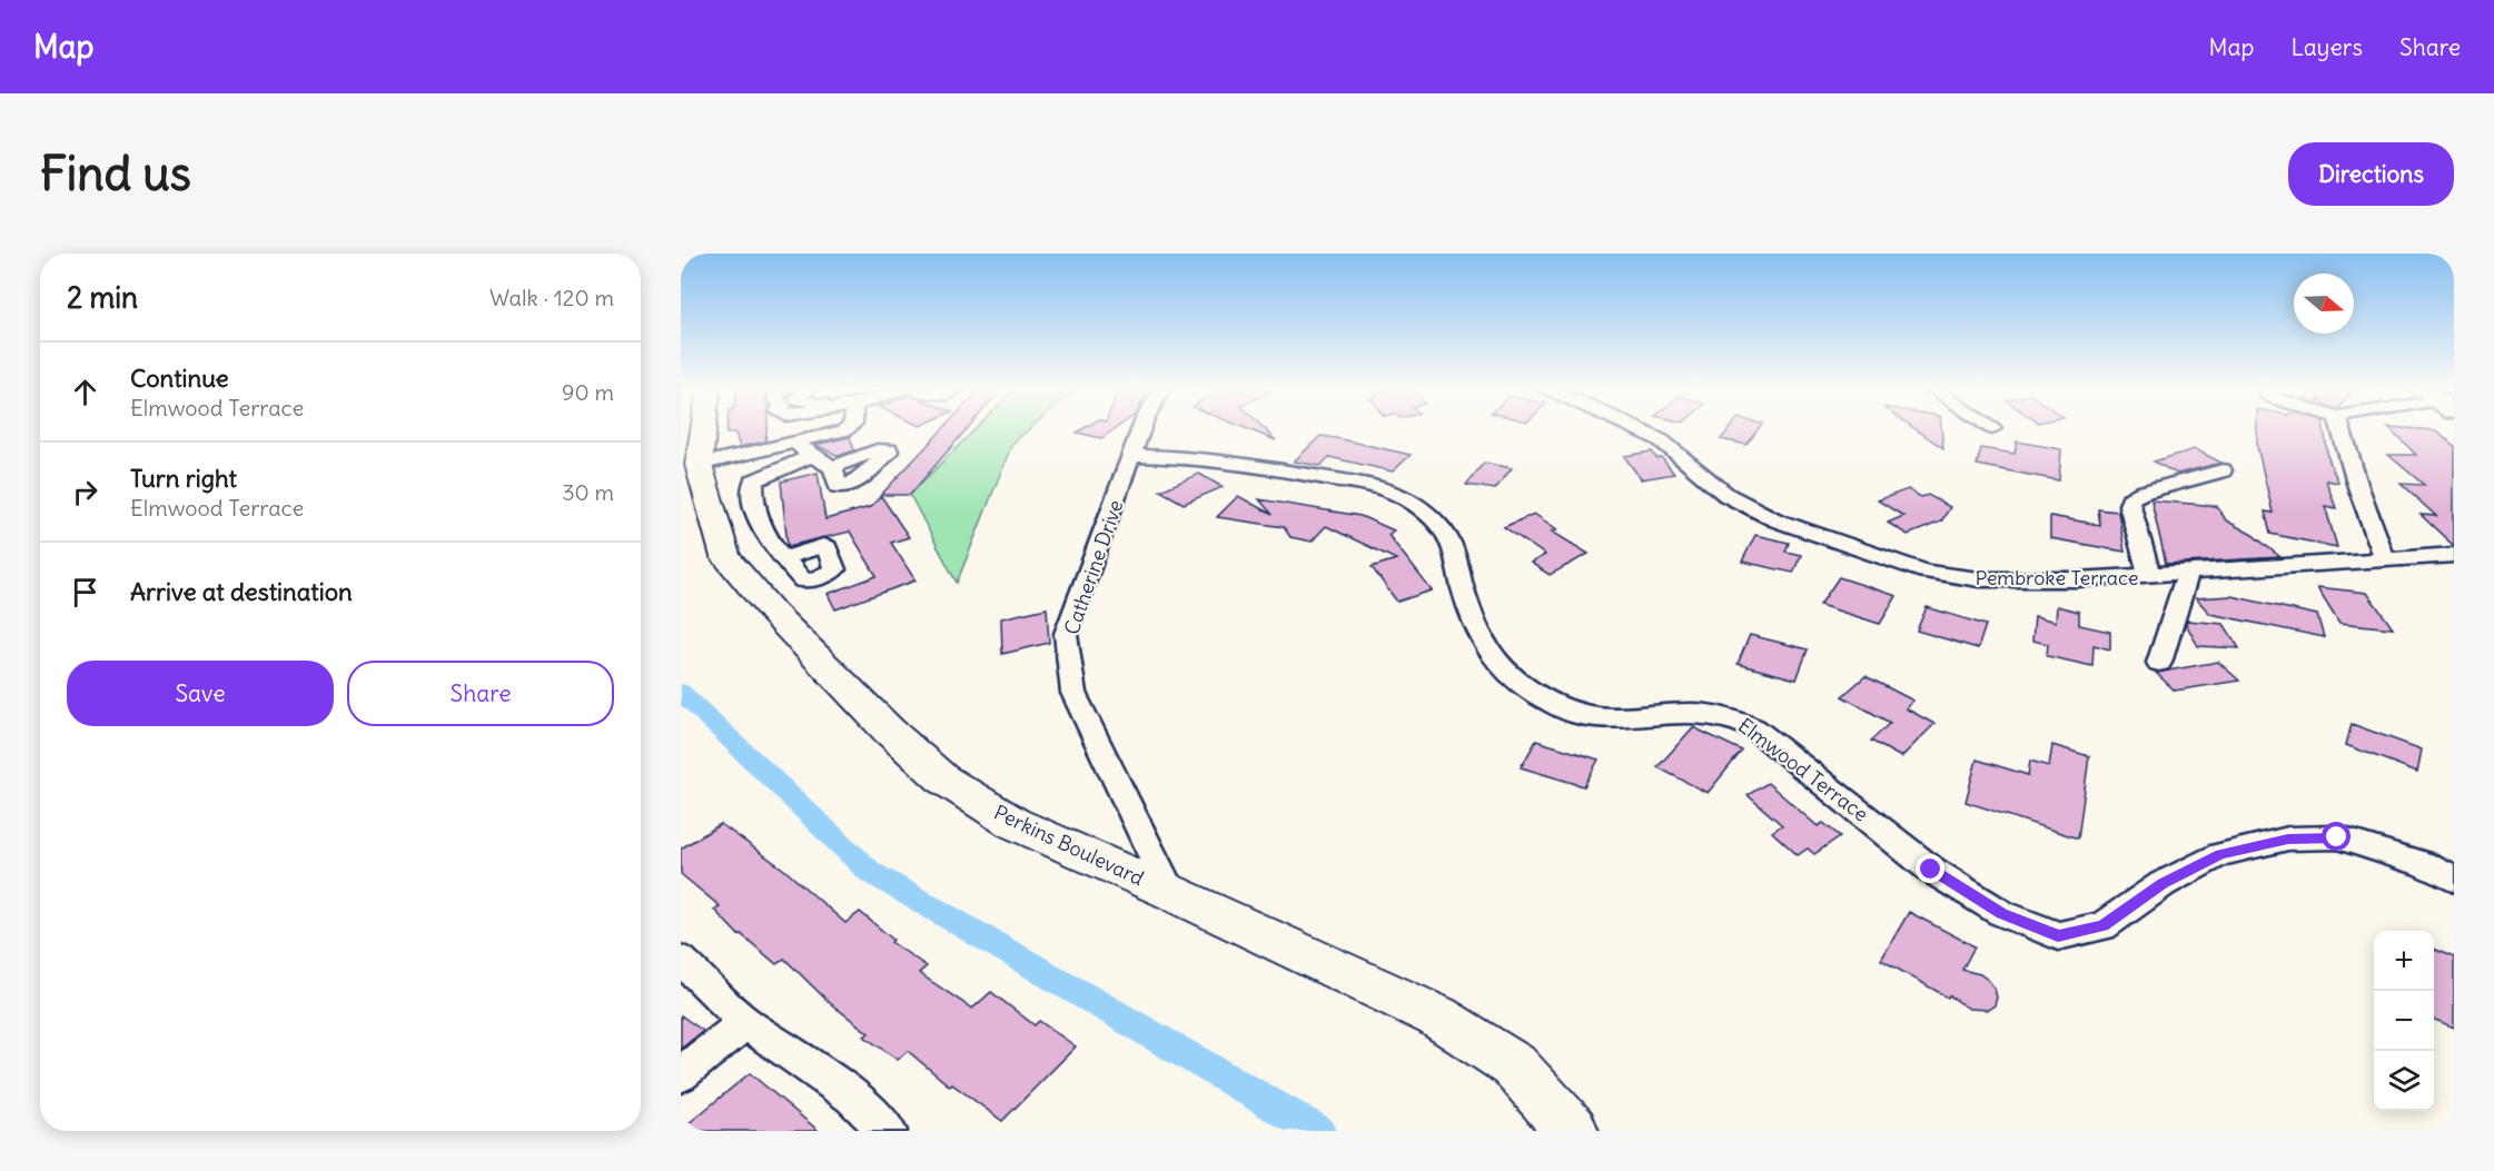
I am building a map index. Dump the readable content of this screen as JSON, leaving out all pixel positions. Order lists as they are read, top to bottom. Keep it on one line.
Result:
{"streets":{"street":["Catherine Drive","Pembroke Terrace","Elmwood Terrace","Perkins Boulevard"]},"crossings":[["Catherine Drive","Elmwood Terrace"],["Catherine Drive","Perkins Boulevard"]],"north":"right","page":{"header":"Map","nav":["Map","Layers","Share"],"buttons":["Directions",["Save","Share"]],"title":"Find us","heading":["2 min","Walk · 120 m"],"list":[["Continue","Elmwood Terrace","90 m"],["Turn right","Elmwood Terrace","30 m"],"Arrive at destination"],"map_buttons":["+","−"]}}
